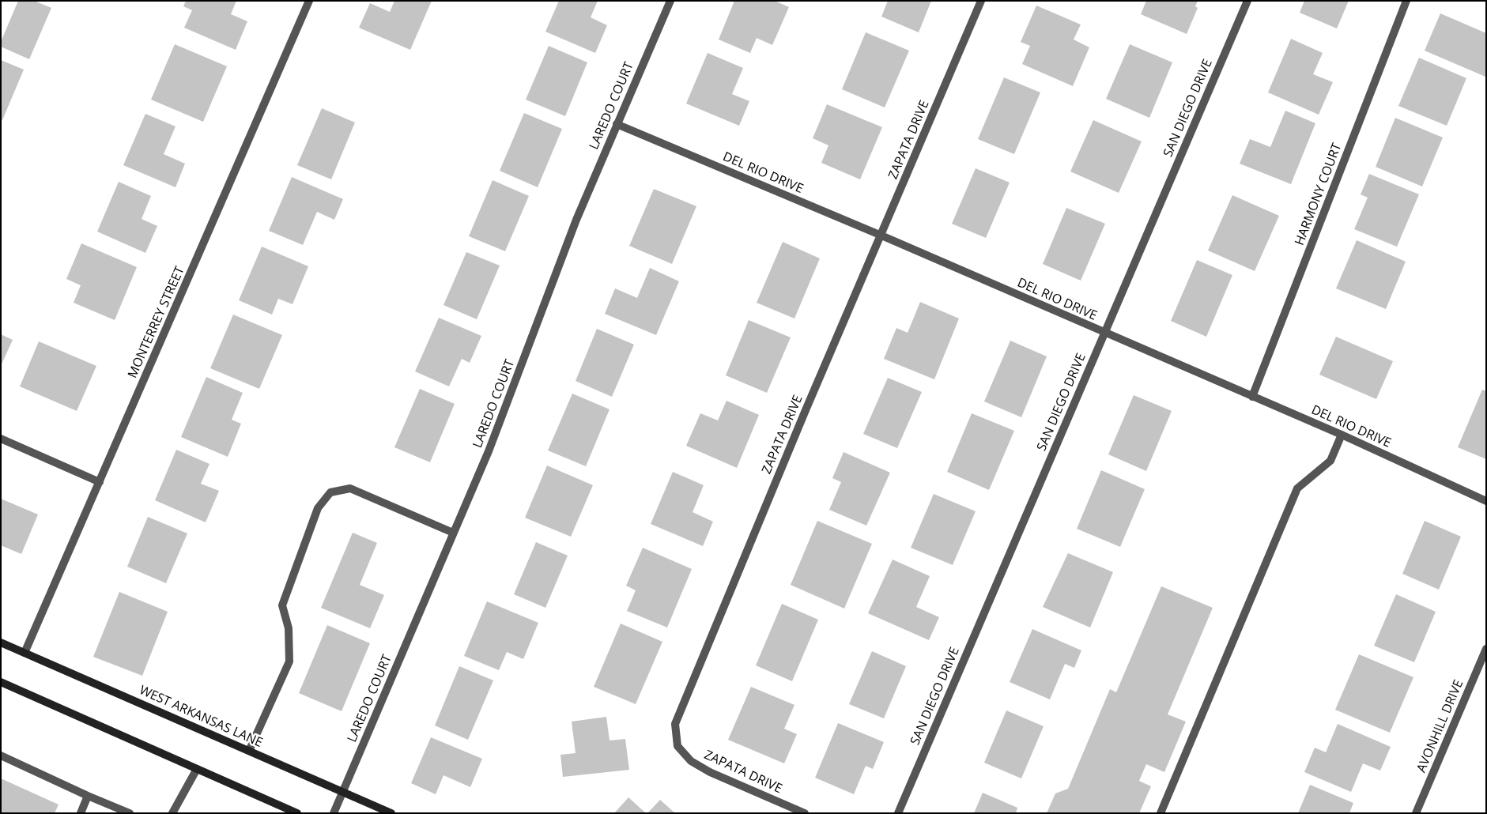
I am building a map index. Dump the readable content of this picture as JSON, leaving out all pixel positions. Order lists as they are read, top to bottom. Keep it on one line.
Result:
{"streets":{"main road":["WEST ARKANSAS LANE"],"street":["LAREDO COURT","SAN DIEGO DRIVE","ZAPATA DRIVE","DEL RIO DRIVE","HARMONY COURT","MONTERREY STREET","AVONHILL DRIVE"]},"crossings":[["LAREDO COURT","DEL RIO DRIVE"],["LAREDO COURT","WEST ARKANSAS LANE"],["SAN DIEGO DRIVE","DEL RIO DRIVE"],["ZAPATA DRIVE","DEL RIO DRIVE"],["DEL RIO DRIVE","HARMONY COURT"],["MONTERREY STREET","WEST ARKANSAS LANE"]]}
